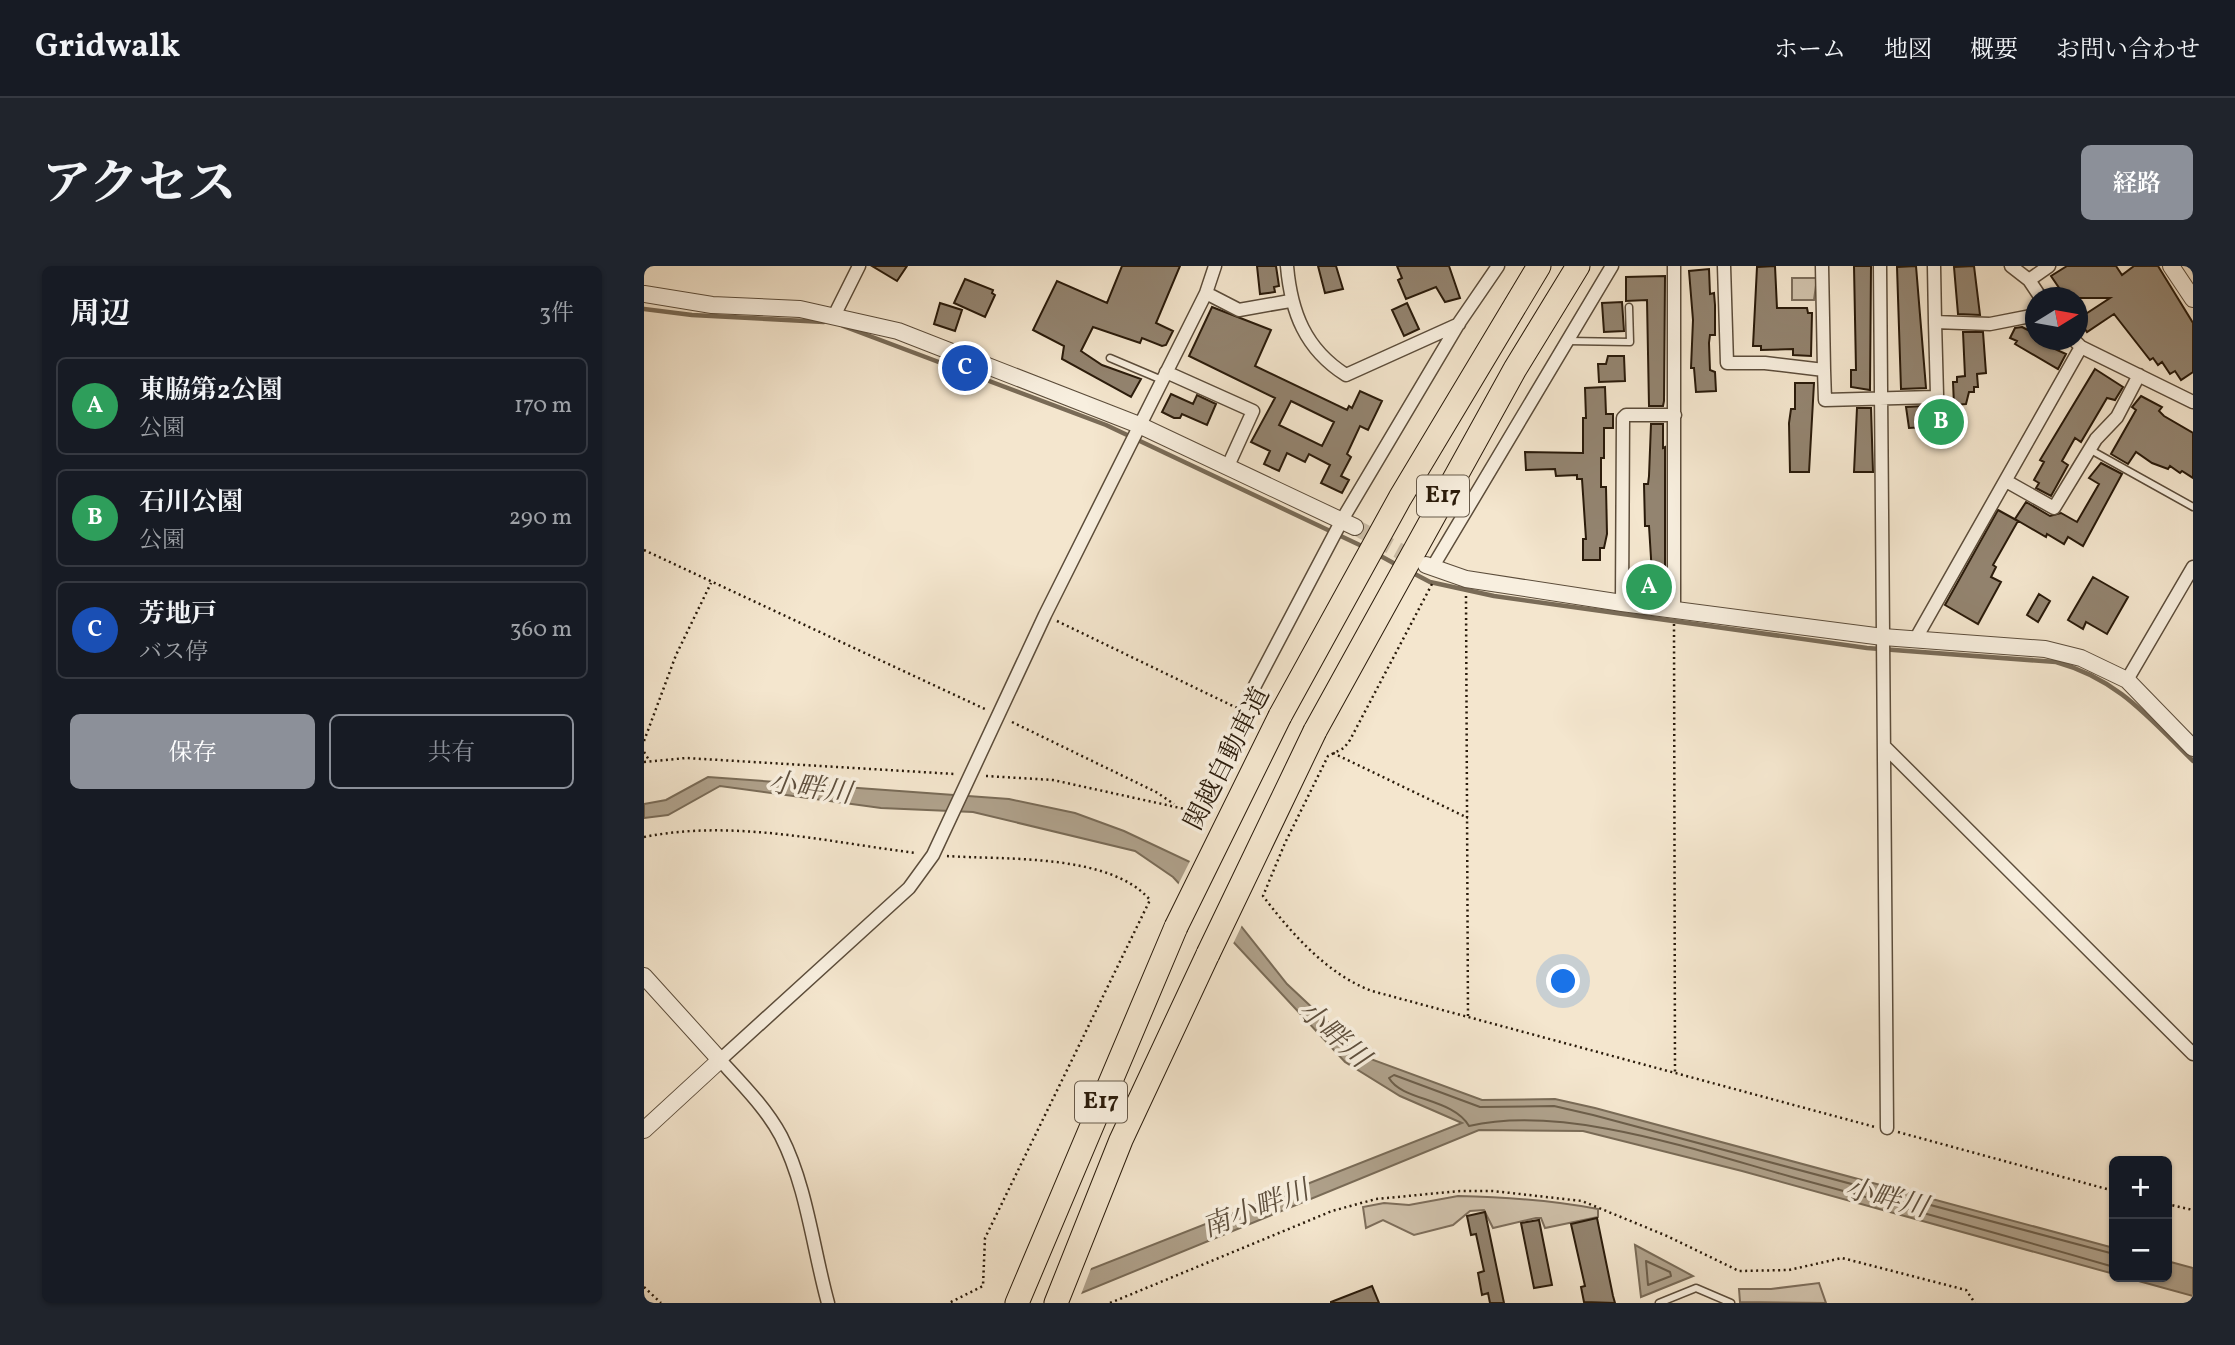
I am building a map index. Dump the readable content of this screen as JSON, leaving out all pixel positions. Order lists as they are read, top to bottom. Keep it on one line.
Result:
{"streets":{"highway":["E17","関越自動車道"]},"water":["小畔川","南小畔川"],"north":"right","page":{"header":"Gridwalk","nav":["ホーム","地図","概要","お問い合わせ"],"title":"アクセス","buttons":["経路",["保存","共有"]],"heading":["周辺","3件"],"pins":["C","B","A"],"list":[{"mark":"A","name":"東脇第2公園","note":"公園","value":"170 m"},{"mark":"B","name":"石川公園","note":"公園","value":"290 m"},{"mark":"C","name":"芳地戸","note":"バス停","value":"360 m"}],"map_buttons":["+","−"]}}
